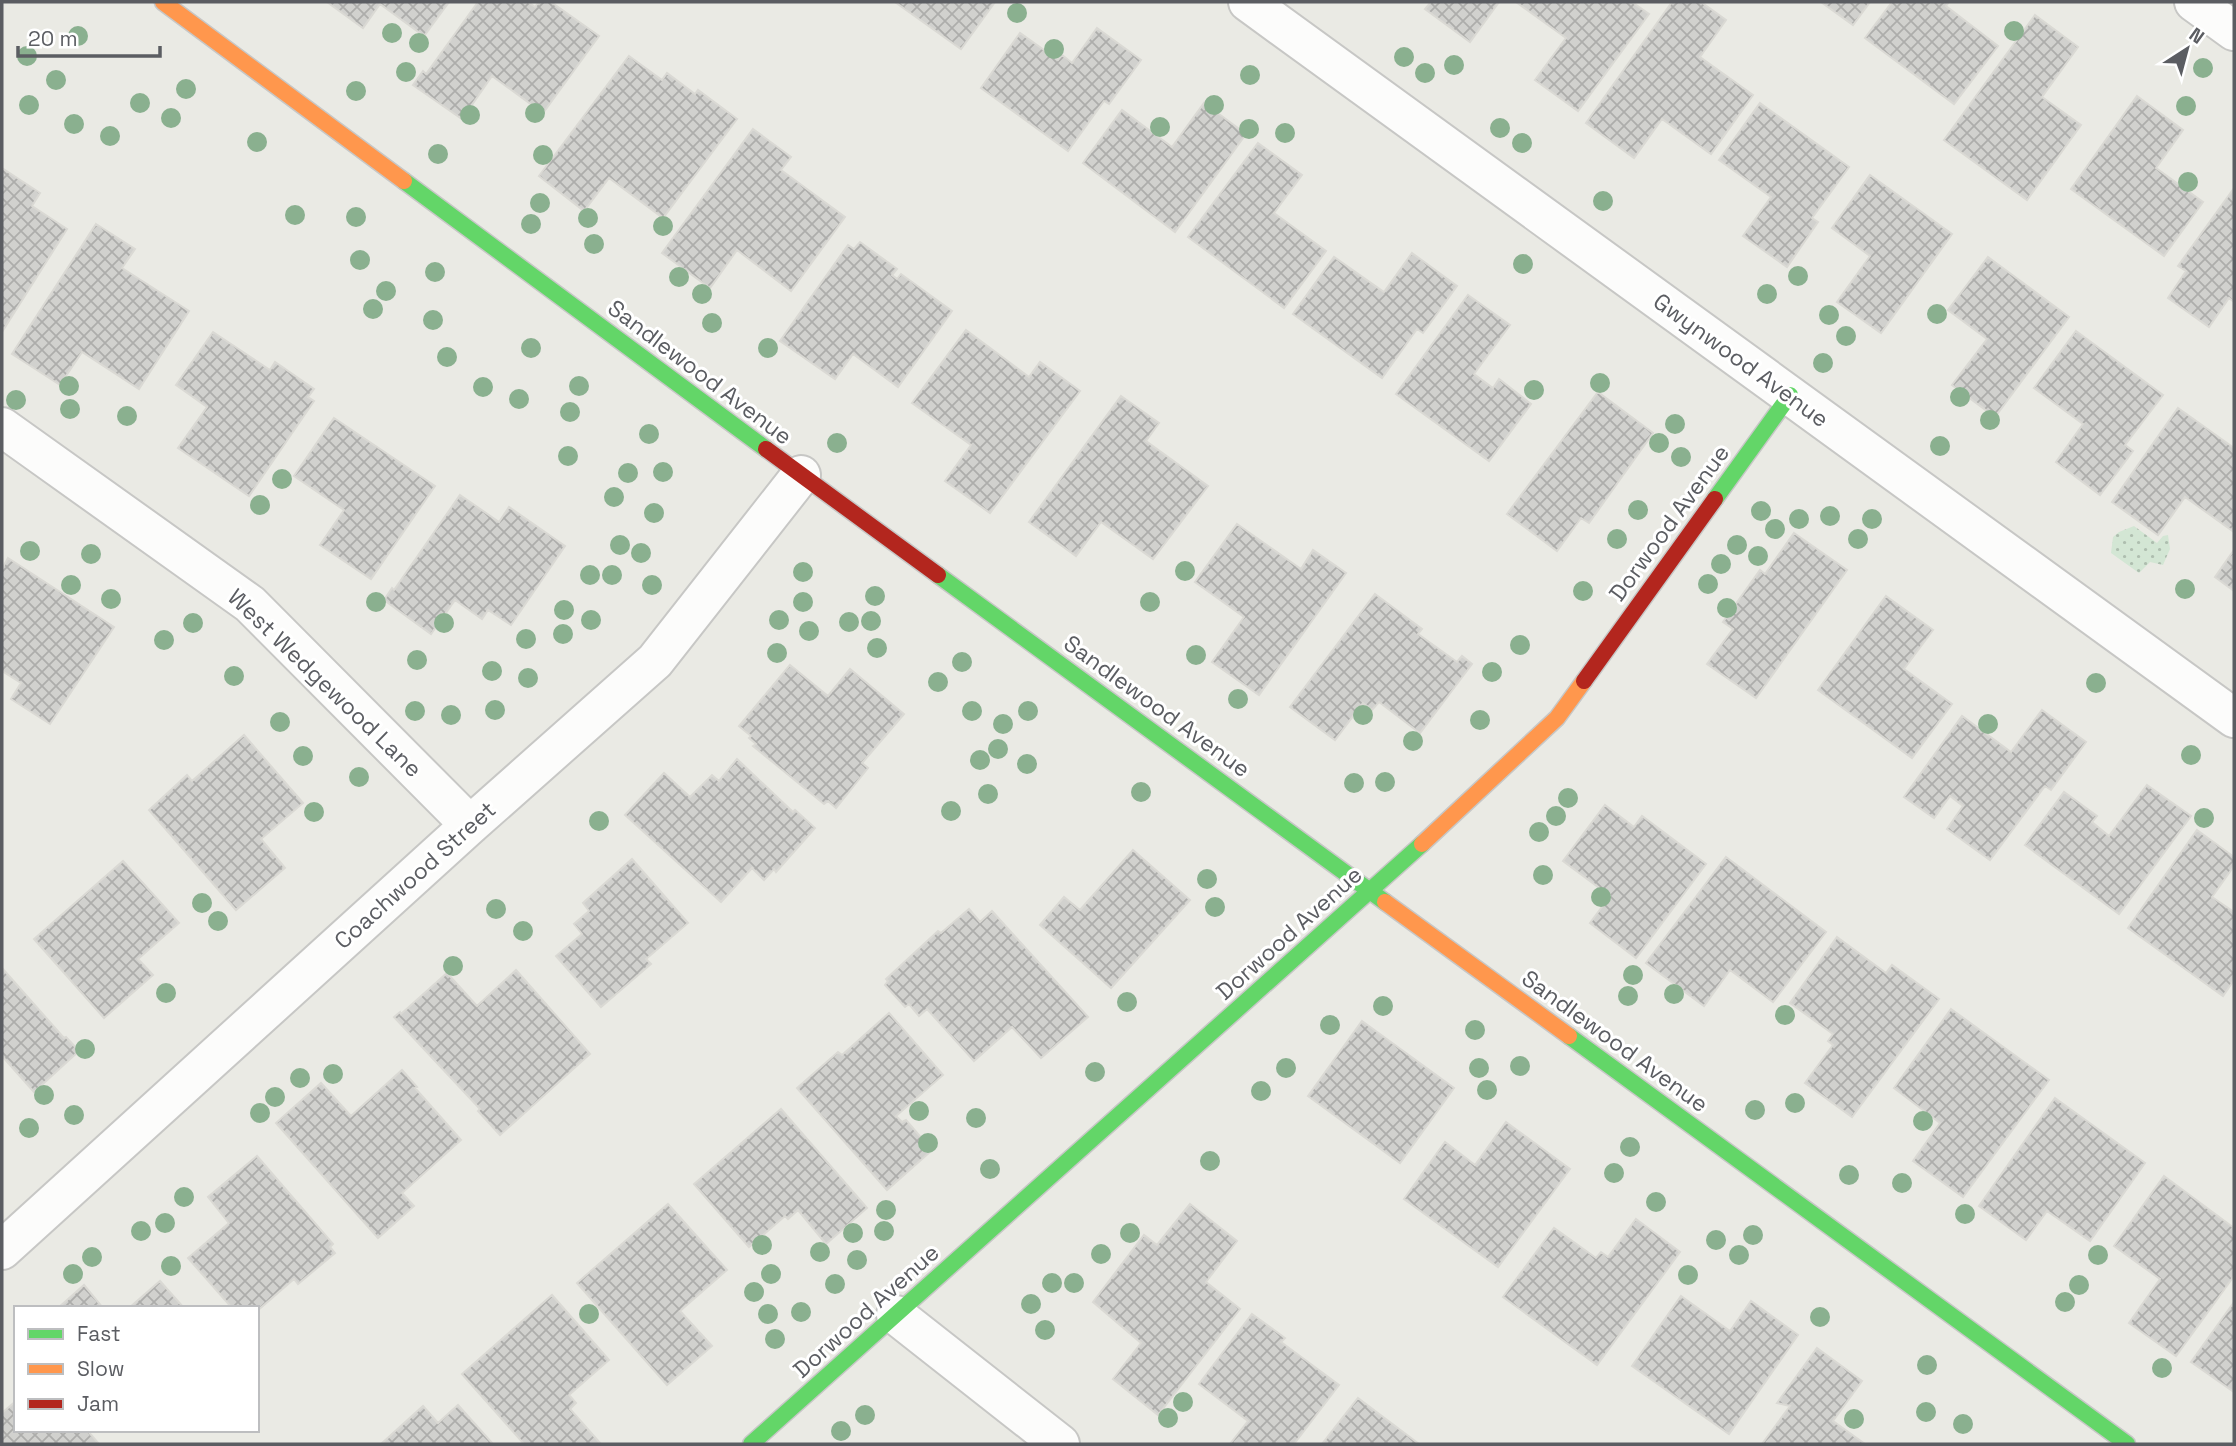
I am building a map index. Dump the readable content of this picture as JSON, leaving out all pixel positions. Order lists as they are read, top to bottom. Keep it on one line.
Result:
{"streets":{"street":["Gwynwood Avenue","Sandlewood Avenue","Dorwood Avenue","West Wedgewood Lane","Coachwood Street"]},"crossings":[["Gwynwood Avenue","Dorwood Avenue"],["Sandlewood Avenue","Dorwood Avenue"],["Sandlewood Avenue","Coachwood Street"],["West Wedgewood Lane","Coachwood Street"]],"legend":["Fast","Slow","Jam"],"scale_bar":"20 m","north":"top right"}
